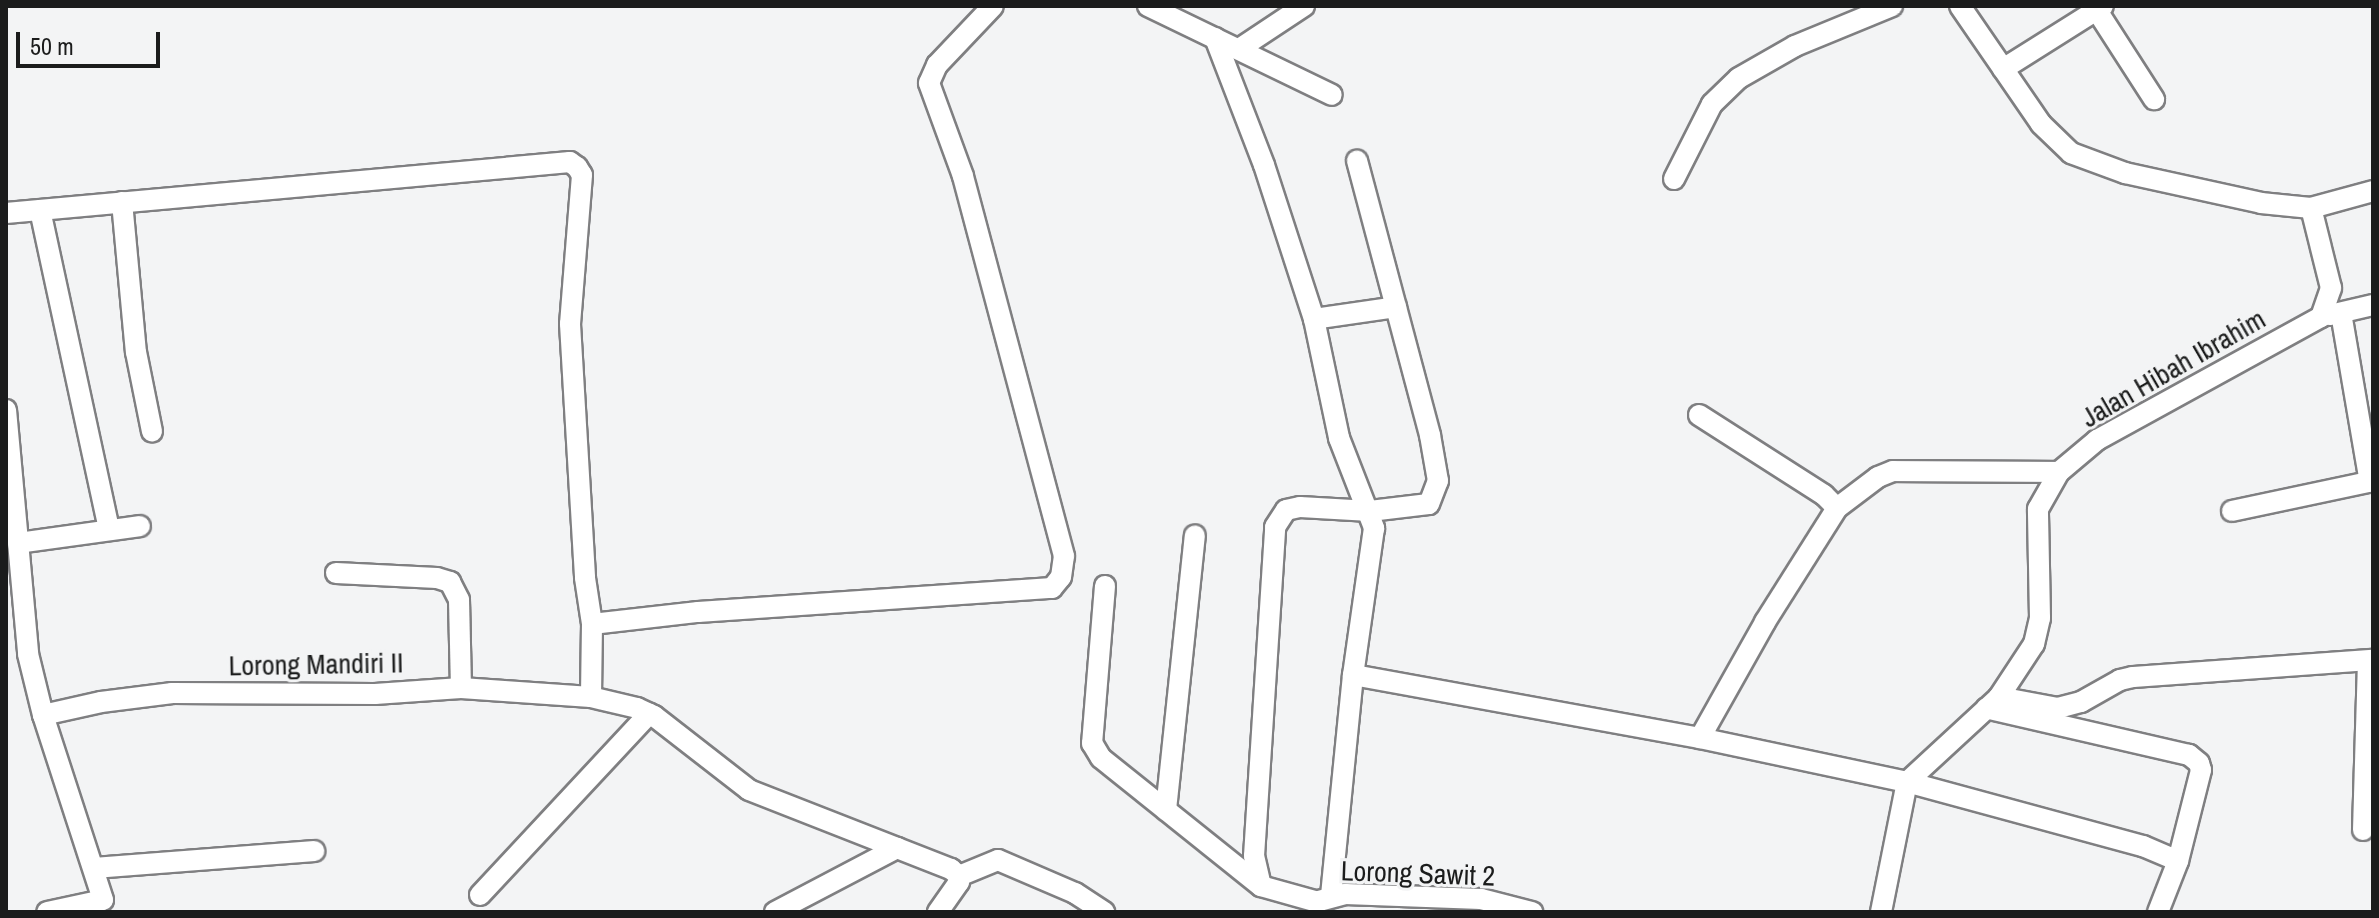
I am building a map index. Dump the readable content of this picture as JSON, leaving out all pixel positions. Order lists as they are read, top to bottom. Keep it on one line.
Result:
{"streets":{"street":["Jalan Hibah Ibrahim","Lorong Mandiri II","Lorong Sawit 2"]},"scale_bar":"50 m"}
